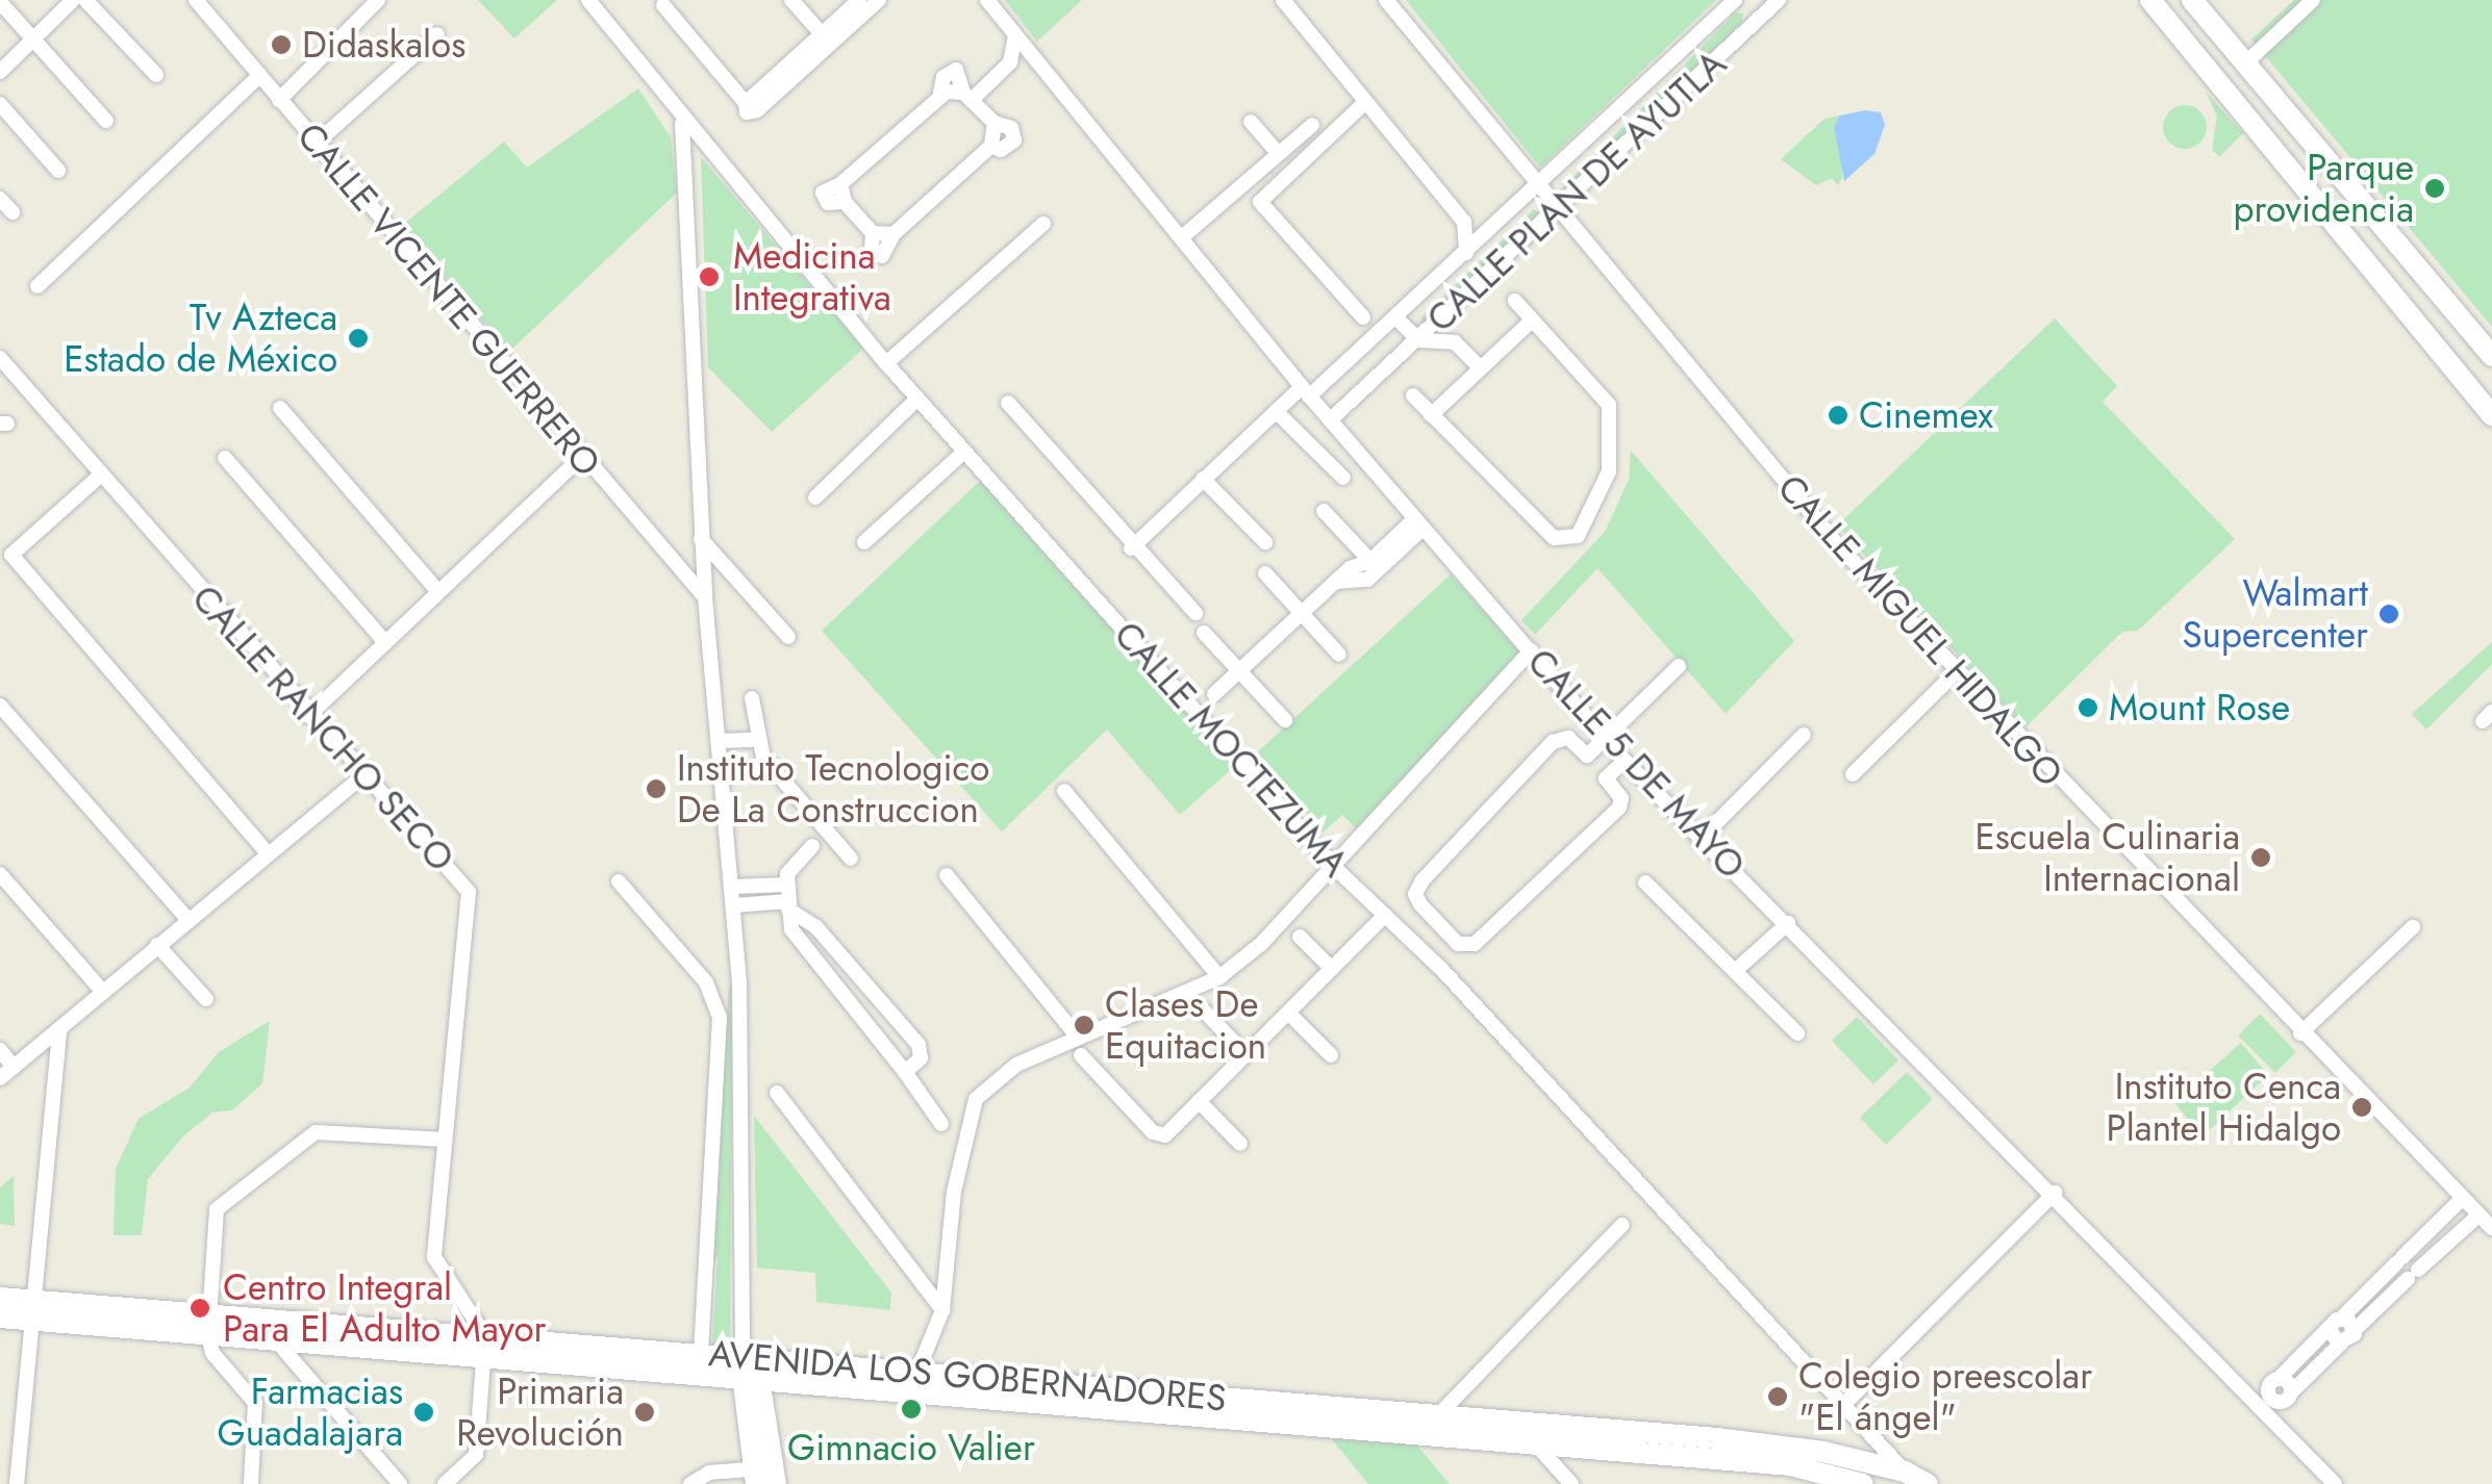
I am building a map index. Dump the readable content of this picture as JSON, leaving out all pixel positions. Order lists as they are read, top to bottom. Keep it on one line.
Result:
{"streets":{"street":["CALLE PLAN DE AYUTLA","CALLE VICENTE GUERRERO","CALLE MIGUEL HIDALGO","CALLE RANCHO SECO","CALLE MOCTEZUMA","CALLE 5 DE MAYO","AVENIDA LOS GOBERNADORES"]},"crossings":[["CALLE PLAN DE AYUTLA","CALLE MIGUEL HIDALGO"],["CALLE PLAN DE AYUTLA","CALLE 5 DE MAYO"],["CALLE RANCHO SECO","AVENIDA LOS GOBERNADORES"],["CALLE MOCTEZUMA","AVENIDA LOS GOBERNADORES"]],"places":["Didaskalos","Parque providencia","Medicina Integrativa","Tv Azteca Estado de México","Cinemex","Walmart Supercenter","Mount Rose","Instituto Tecnologico De La Construccion","Escuela Culinaria Internacional","Clases De Equitacion","Instituto Cenca Plantel Hidalgo","Centro Integral Para El Adulto Mayor","Colegio preescolar \"El ángel\"","Gimnacio Valier","Farmacias Guadalajara","Primaria Revolución"]}
